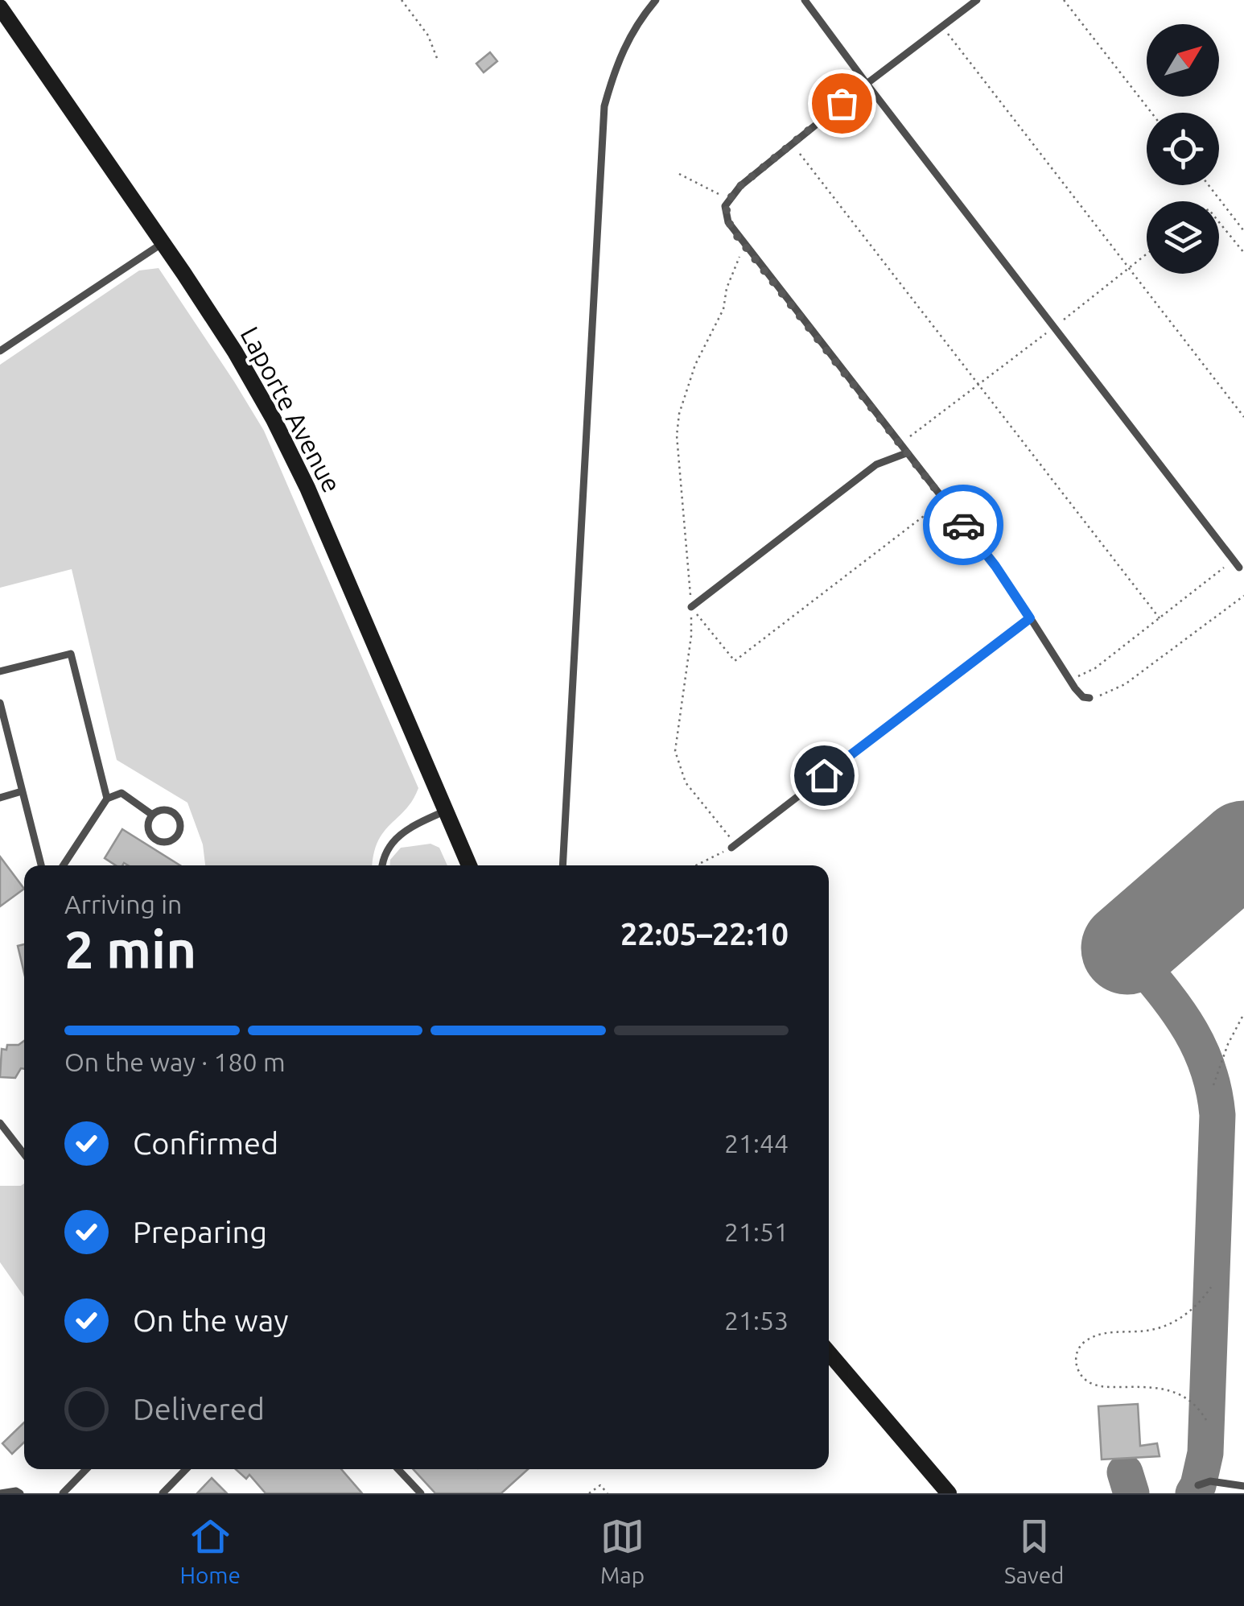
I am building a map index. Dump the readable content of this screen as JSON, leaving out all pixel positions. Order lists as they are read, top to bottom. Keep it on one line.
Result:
{"streets":{"street":["Laporte Avenue"]},"north":"top right","page":{"heading":["2 min","Arriving in","22:05–22:10"],"bar":"On the way · 180 m","list":[["Confirmed","21:44"],["Preparing","21:51"],["On the way","21:53"],"Delivered"],"tabs":["Home","Map","Saved"]}}
